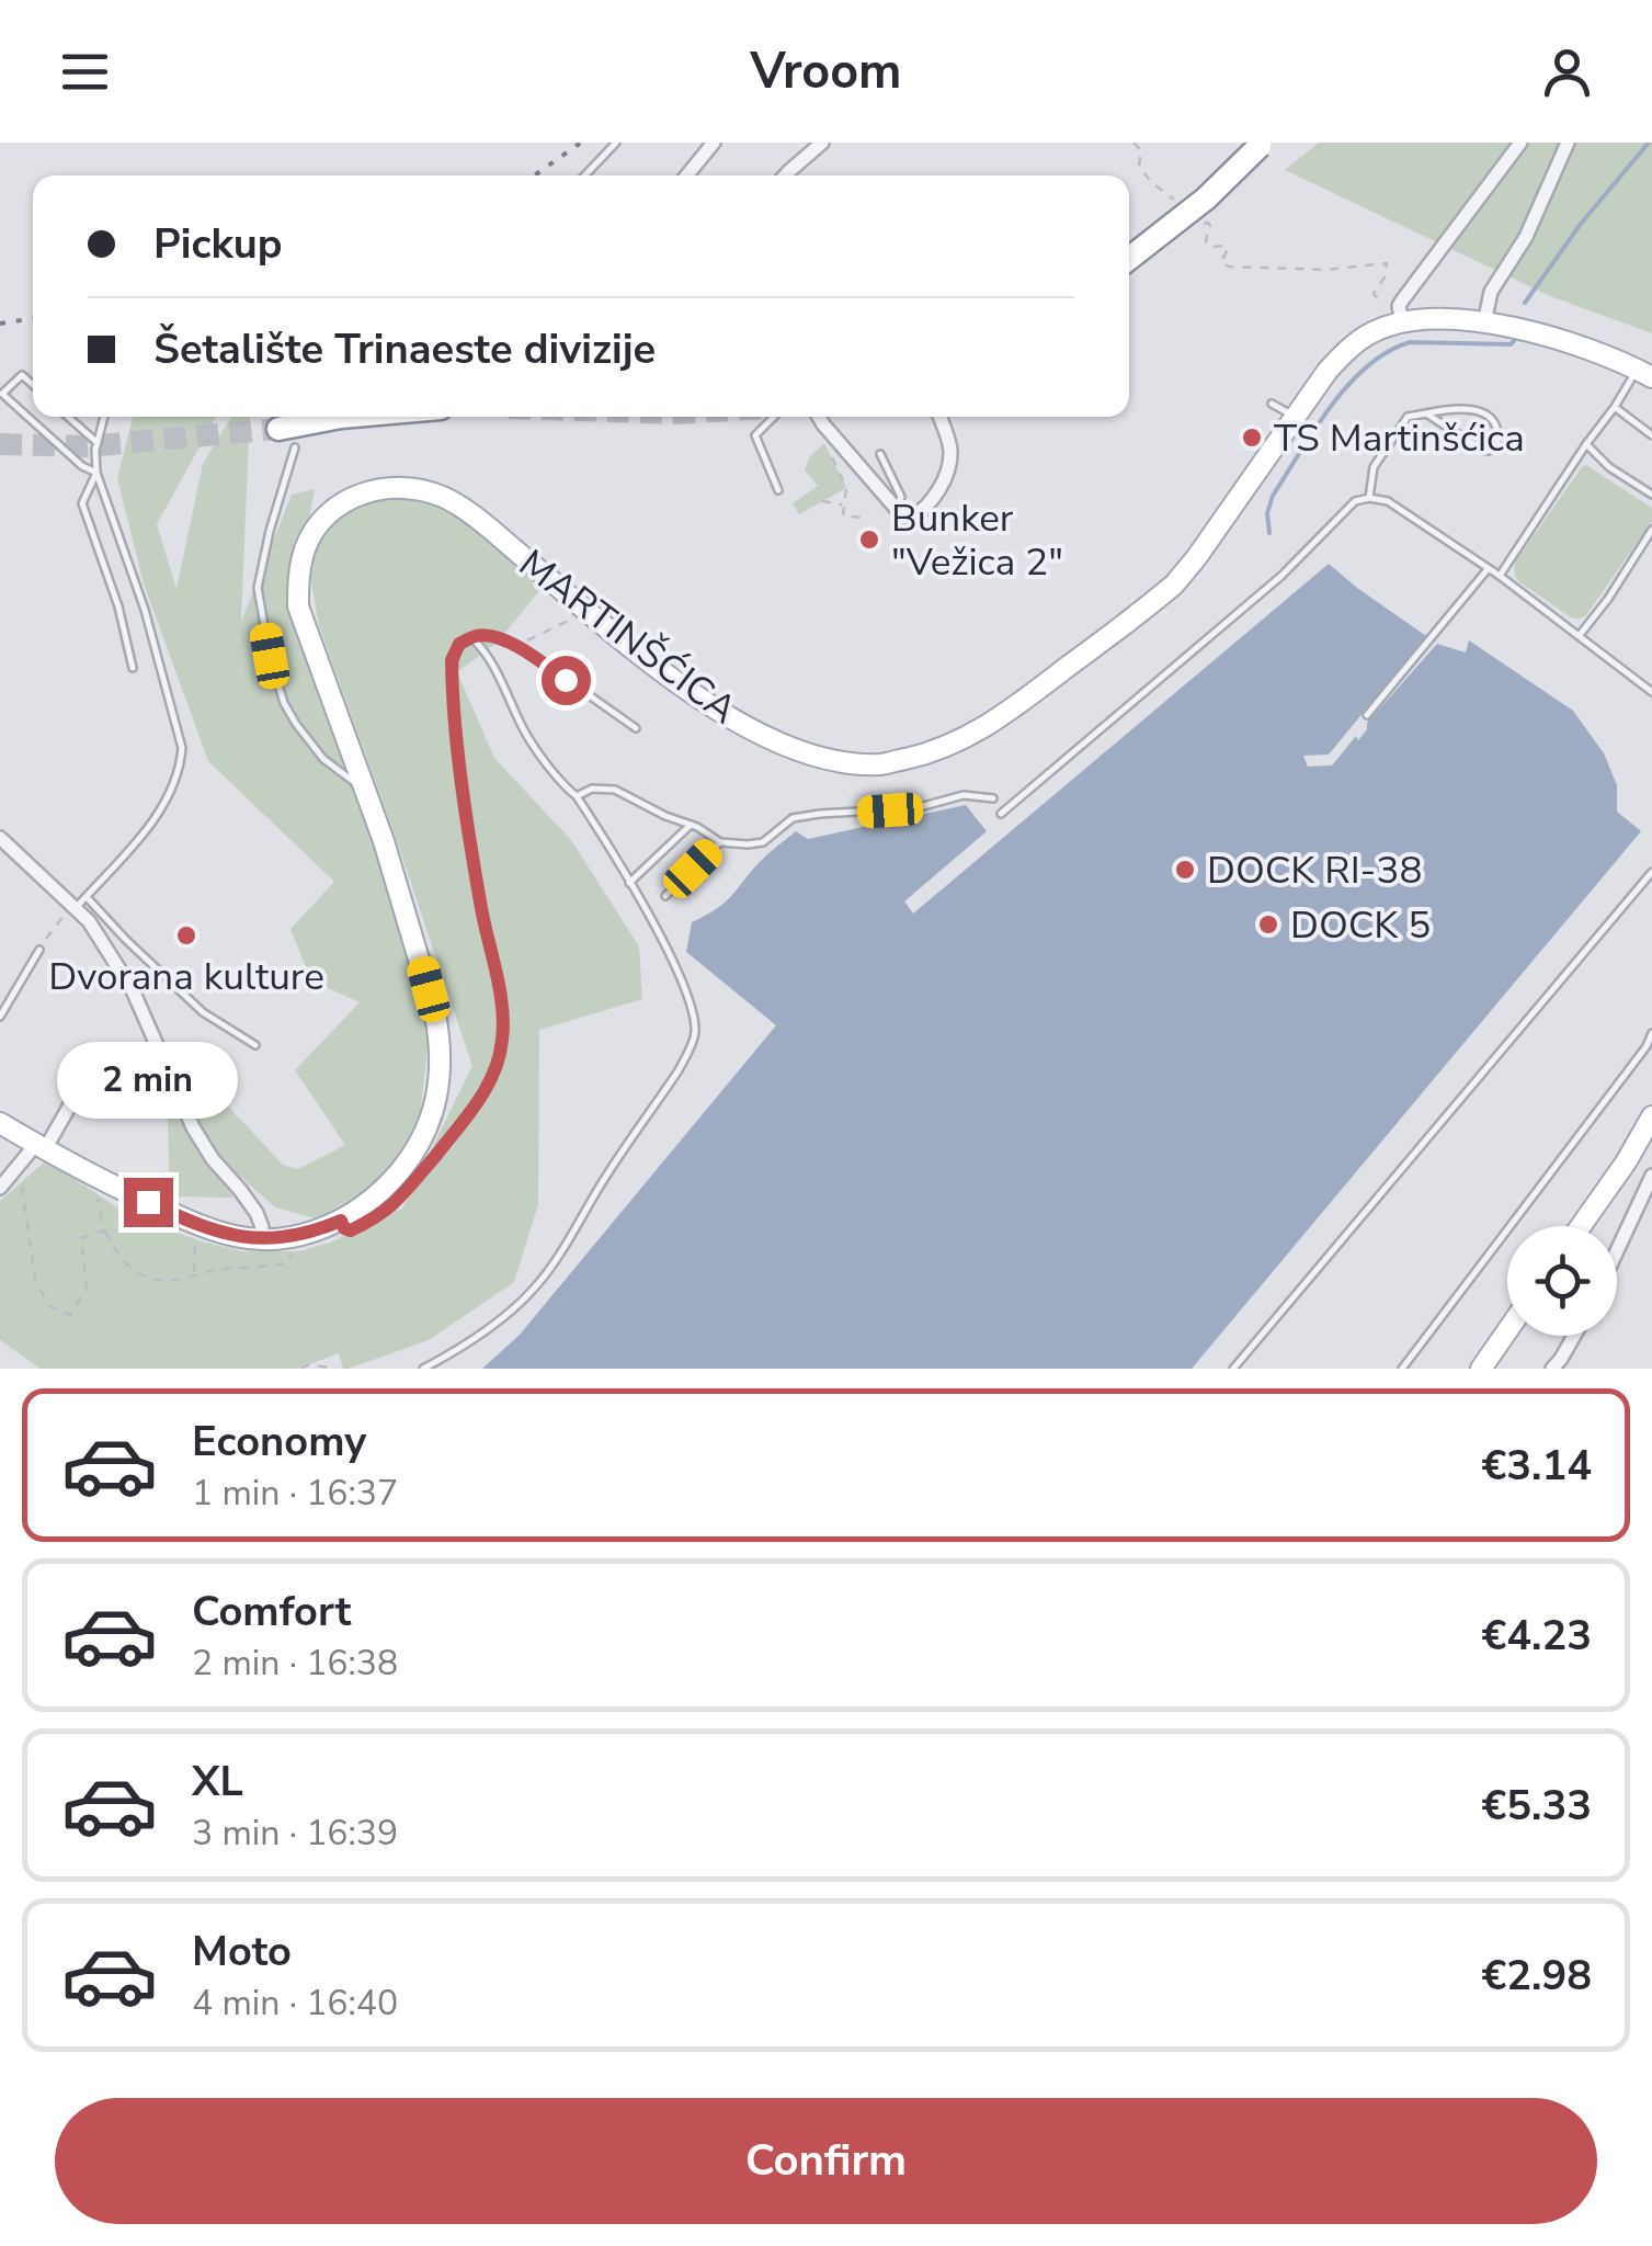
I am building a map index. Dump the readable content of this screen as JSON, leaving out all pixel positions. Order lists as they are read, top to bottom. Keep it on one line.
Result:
{"streets":{"main road":["MARTINŠĆICA"]},"places":["TS Martinšćica","Bunker \"Vežica 2\"","DOCK RI-38","DOCK 5","Dvorana kulture"],"page":{"header":"Vroom","banner":["Pickup","Šetalište Trinaeste divizije"],"bubble":"2 min","list":[{"name":"Economy","note":"1 min · 16:37","value":"€3.14"},{"name":"Comfort","note":"2 min · 16:38","value":"€4.23"},{"name":"XL","note":"3 min · 16:39","value":"€5.33"},{"name":"Moto","note":"4 min · 16:40","value":"€2.98"}],"buttons":"Confirm"}}
